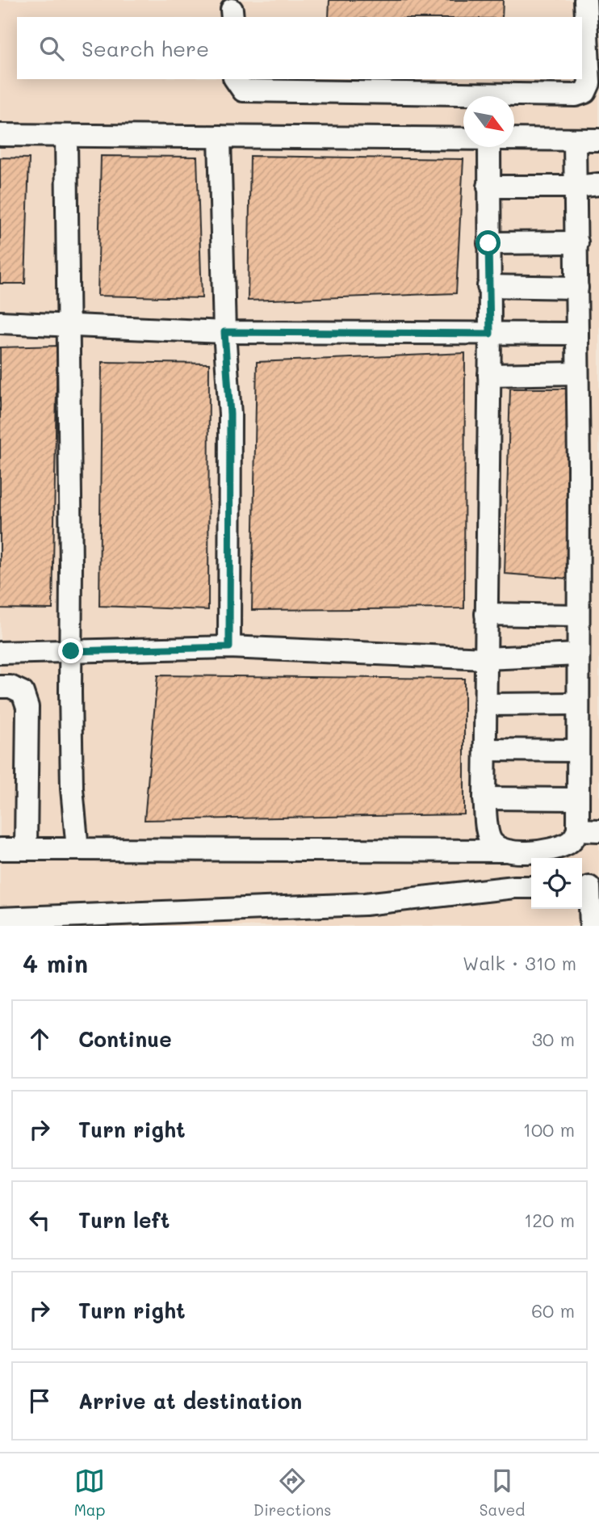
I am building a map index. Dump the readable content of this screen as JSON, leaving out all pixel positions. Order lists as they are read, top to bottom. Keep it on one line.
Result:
{"north":"bottom right","page":{"search":"Search here","heading":["4 min","Walk · 310 m"],"list":[["Continue","30 m"],["Turn right","100 m"],["Turn left","120 m"],["Turn right","60 m"],"Arrive at destination"],"nav":["Map","Directions","Saved"]}}
